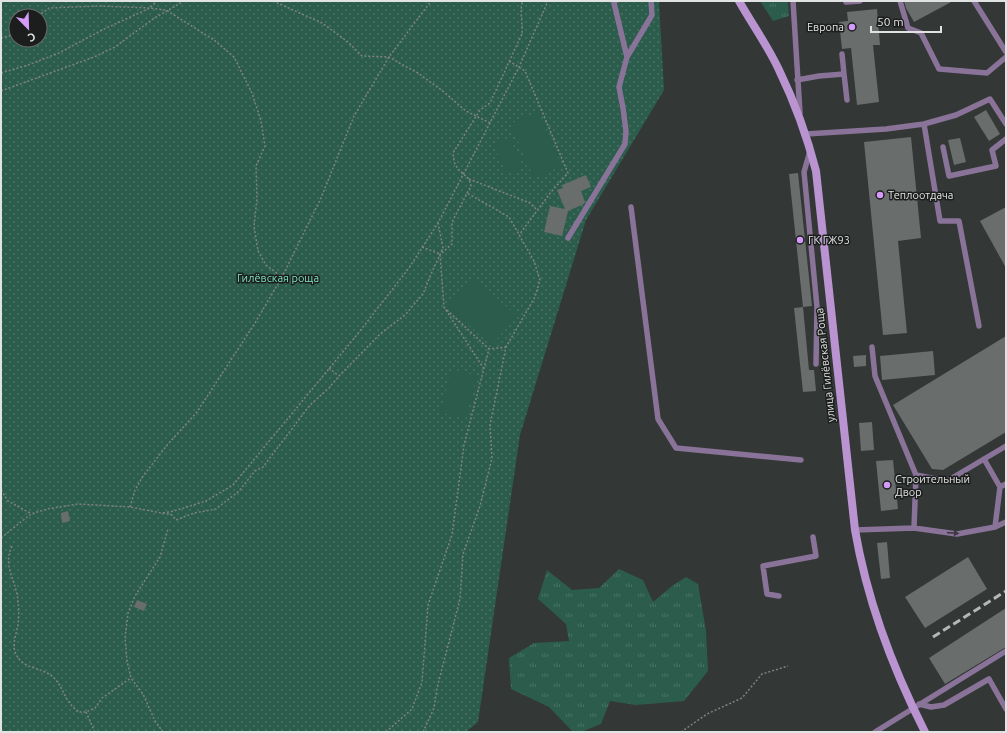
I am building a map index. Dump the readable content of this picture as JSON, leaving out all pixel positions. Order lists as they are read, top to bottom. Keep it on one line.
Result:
{"streets":{"street":["улица Гилёвская Роща"]},"parks":["Гилёвская роща"],"places":["Европа","Теплоотдача","ГК ГЖ93","Строительный Двор"],"scale_bar":"50 m","north":"bottom right"}
